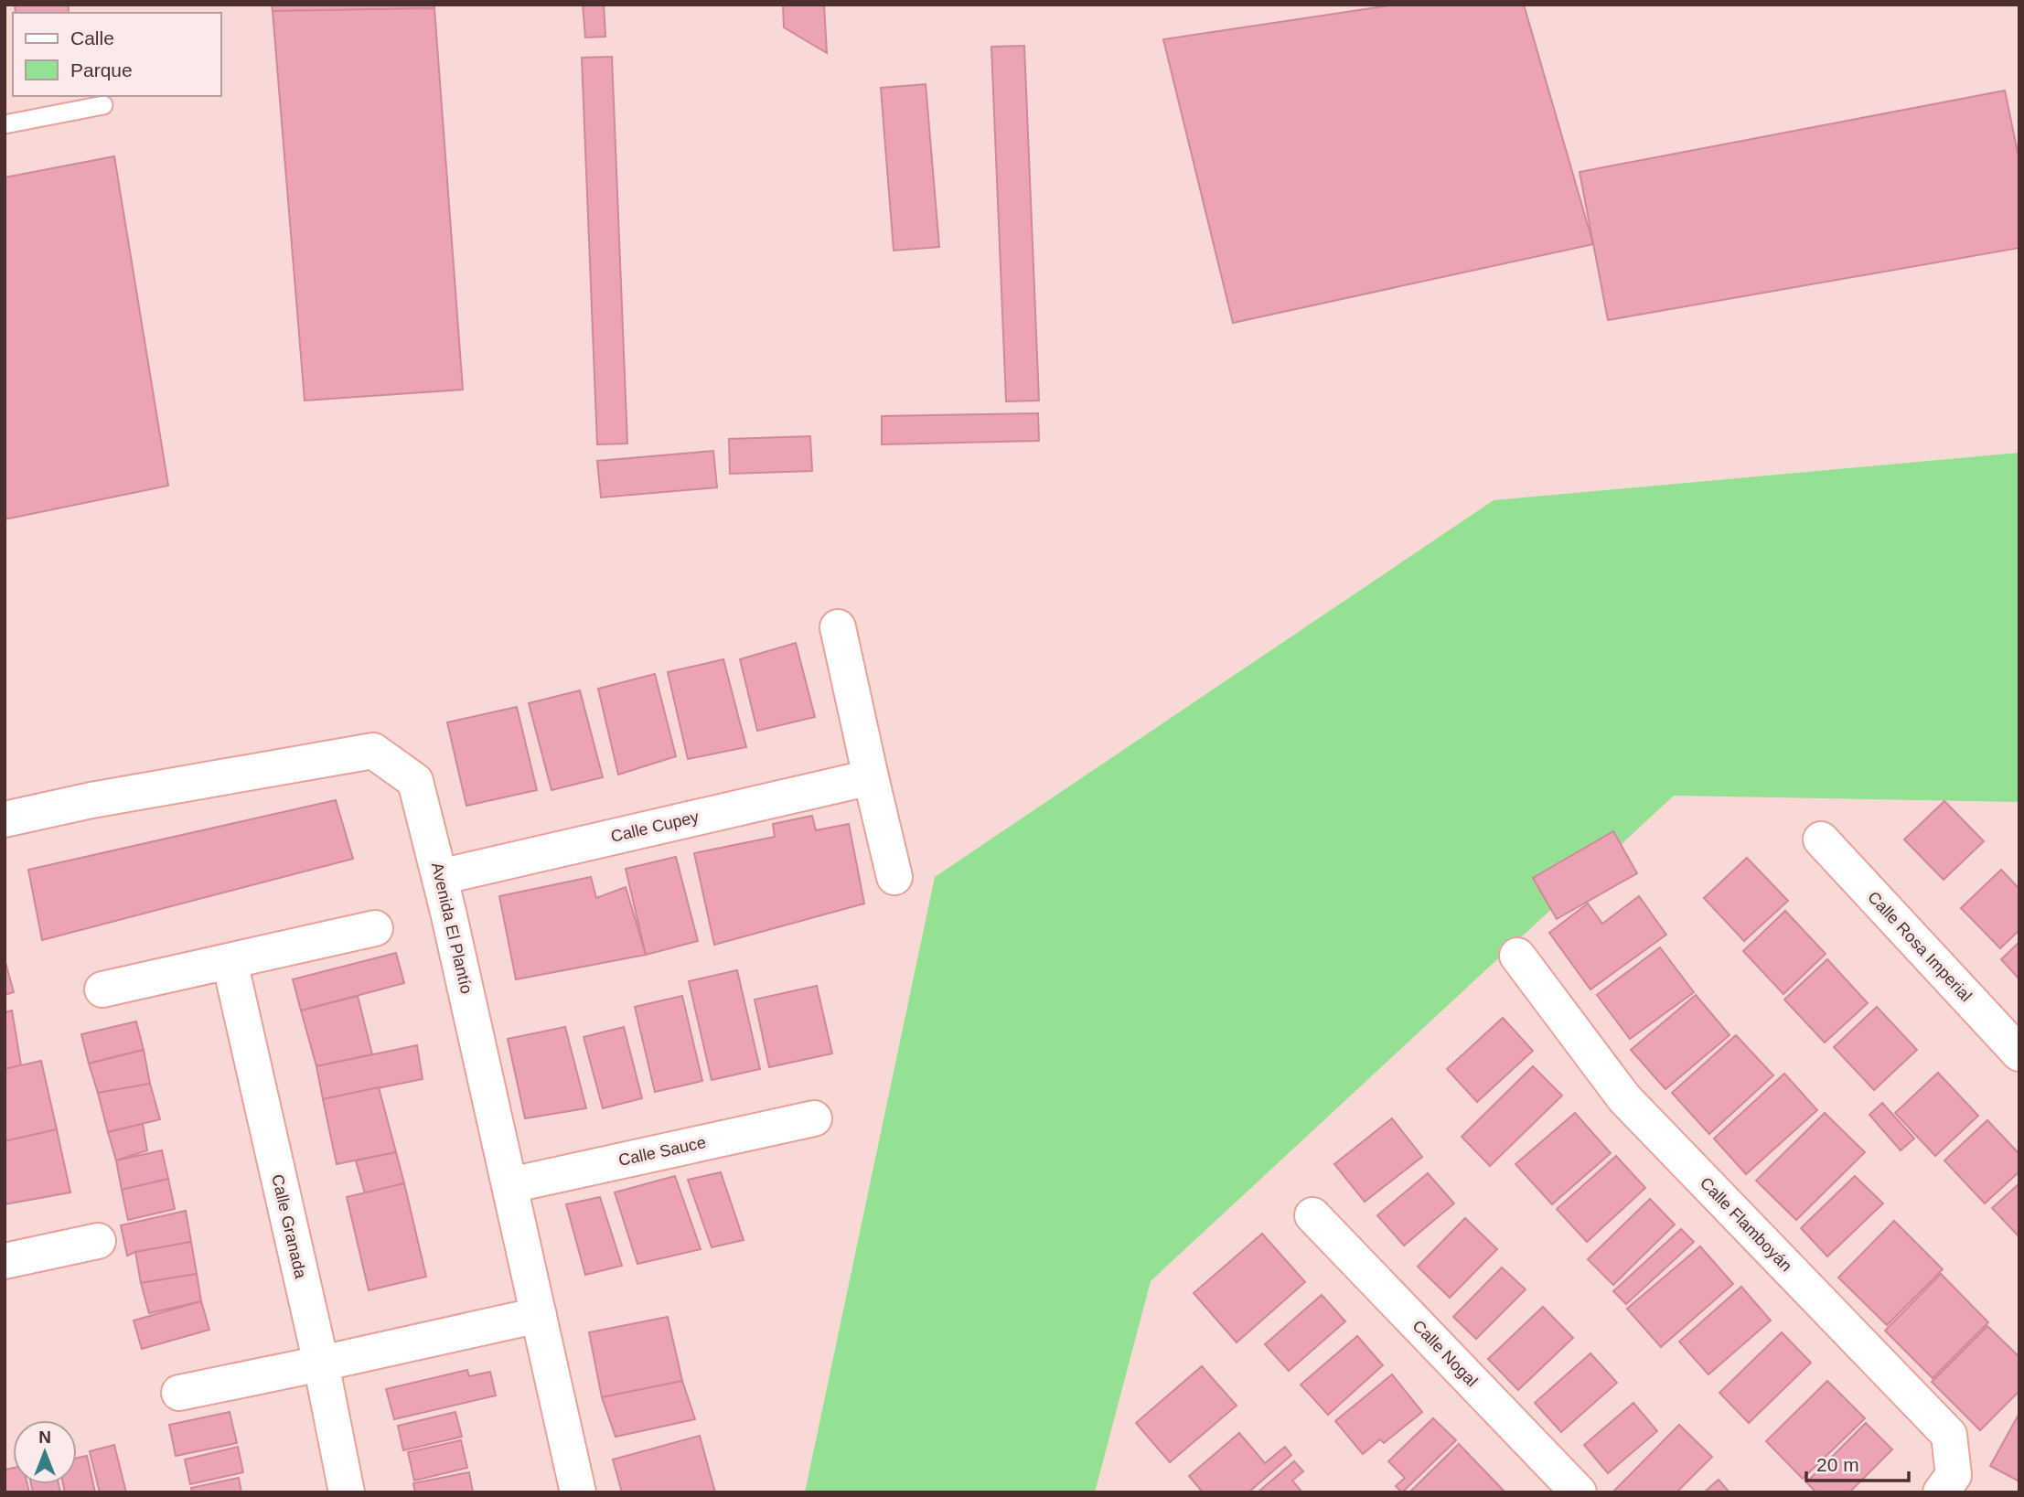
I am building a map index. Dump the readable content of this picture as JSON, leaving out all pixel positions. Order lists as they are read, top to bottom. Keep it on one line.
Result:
{"streets":{"street":["Calle Cupey","Avenida El Plantío","Calle Rosa Imperial","Calle Sauce","Calle Flamboyán","Calle Granada","Calle Nogal"]},"crossings":[["Calle Cupey","Avenida El Plantío"],["Avenida El Plantío","Calle Sauce"]],"legend":["Calle","Parque"],"scale_bar":"20 m","north":"top"}
